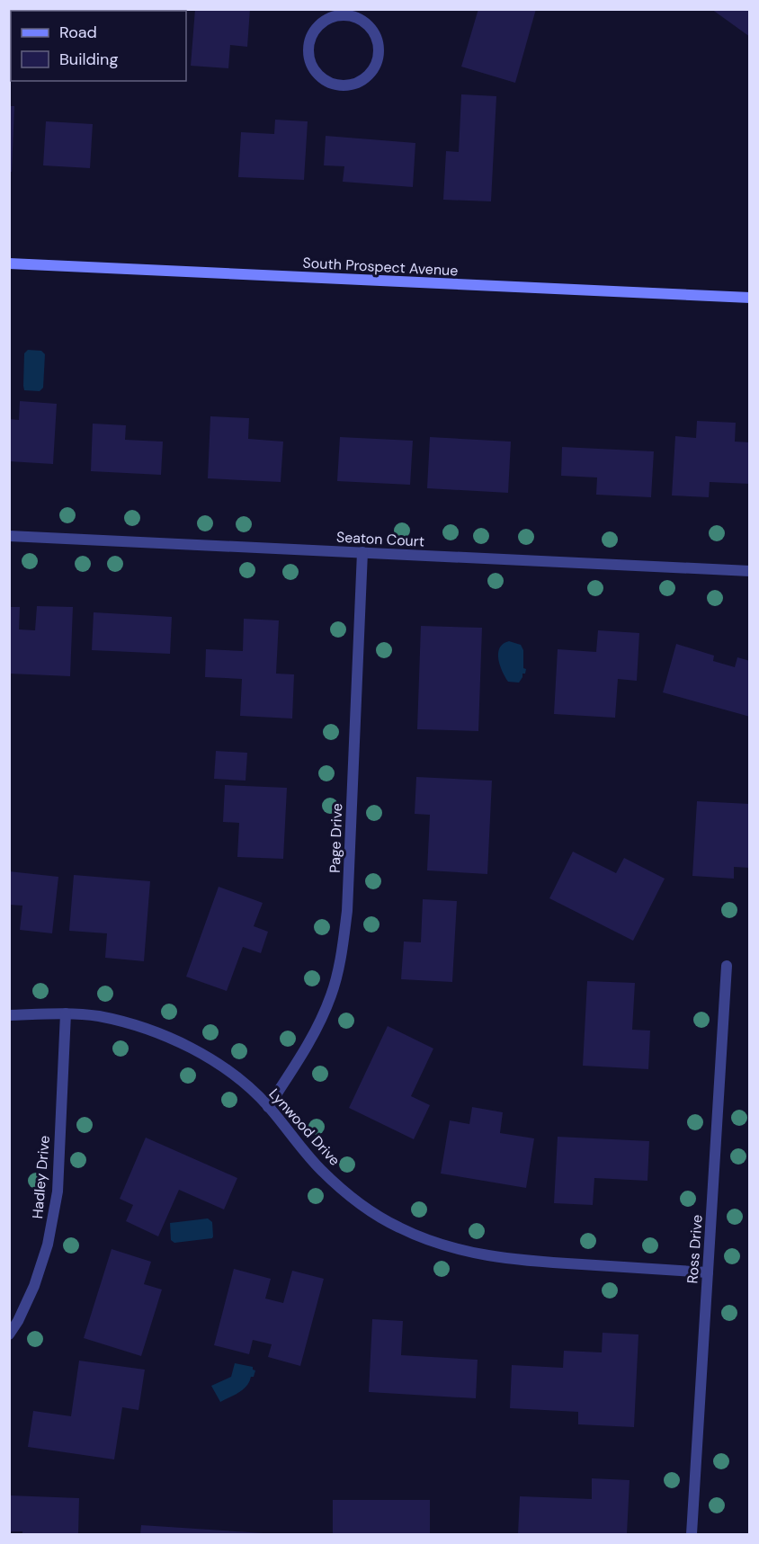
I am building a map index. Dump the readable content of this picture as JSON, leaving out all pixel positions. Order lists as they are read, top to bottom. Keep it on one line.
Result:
{"streets":{"main road":["South Prospect Avenue"],"street":["Seaton Court","Page Drive","Lynwood Drive","Hadley Drive","Ross Drive"]},"crossings":[["Seaton Court","Page Drive"],["Page Drive","Lynwood Drive"],["Lynwood Drive","Hadley Drive"],["Lynwood Drive","Ross Drive"]],"legend":["Road","Building"]}
